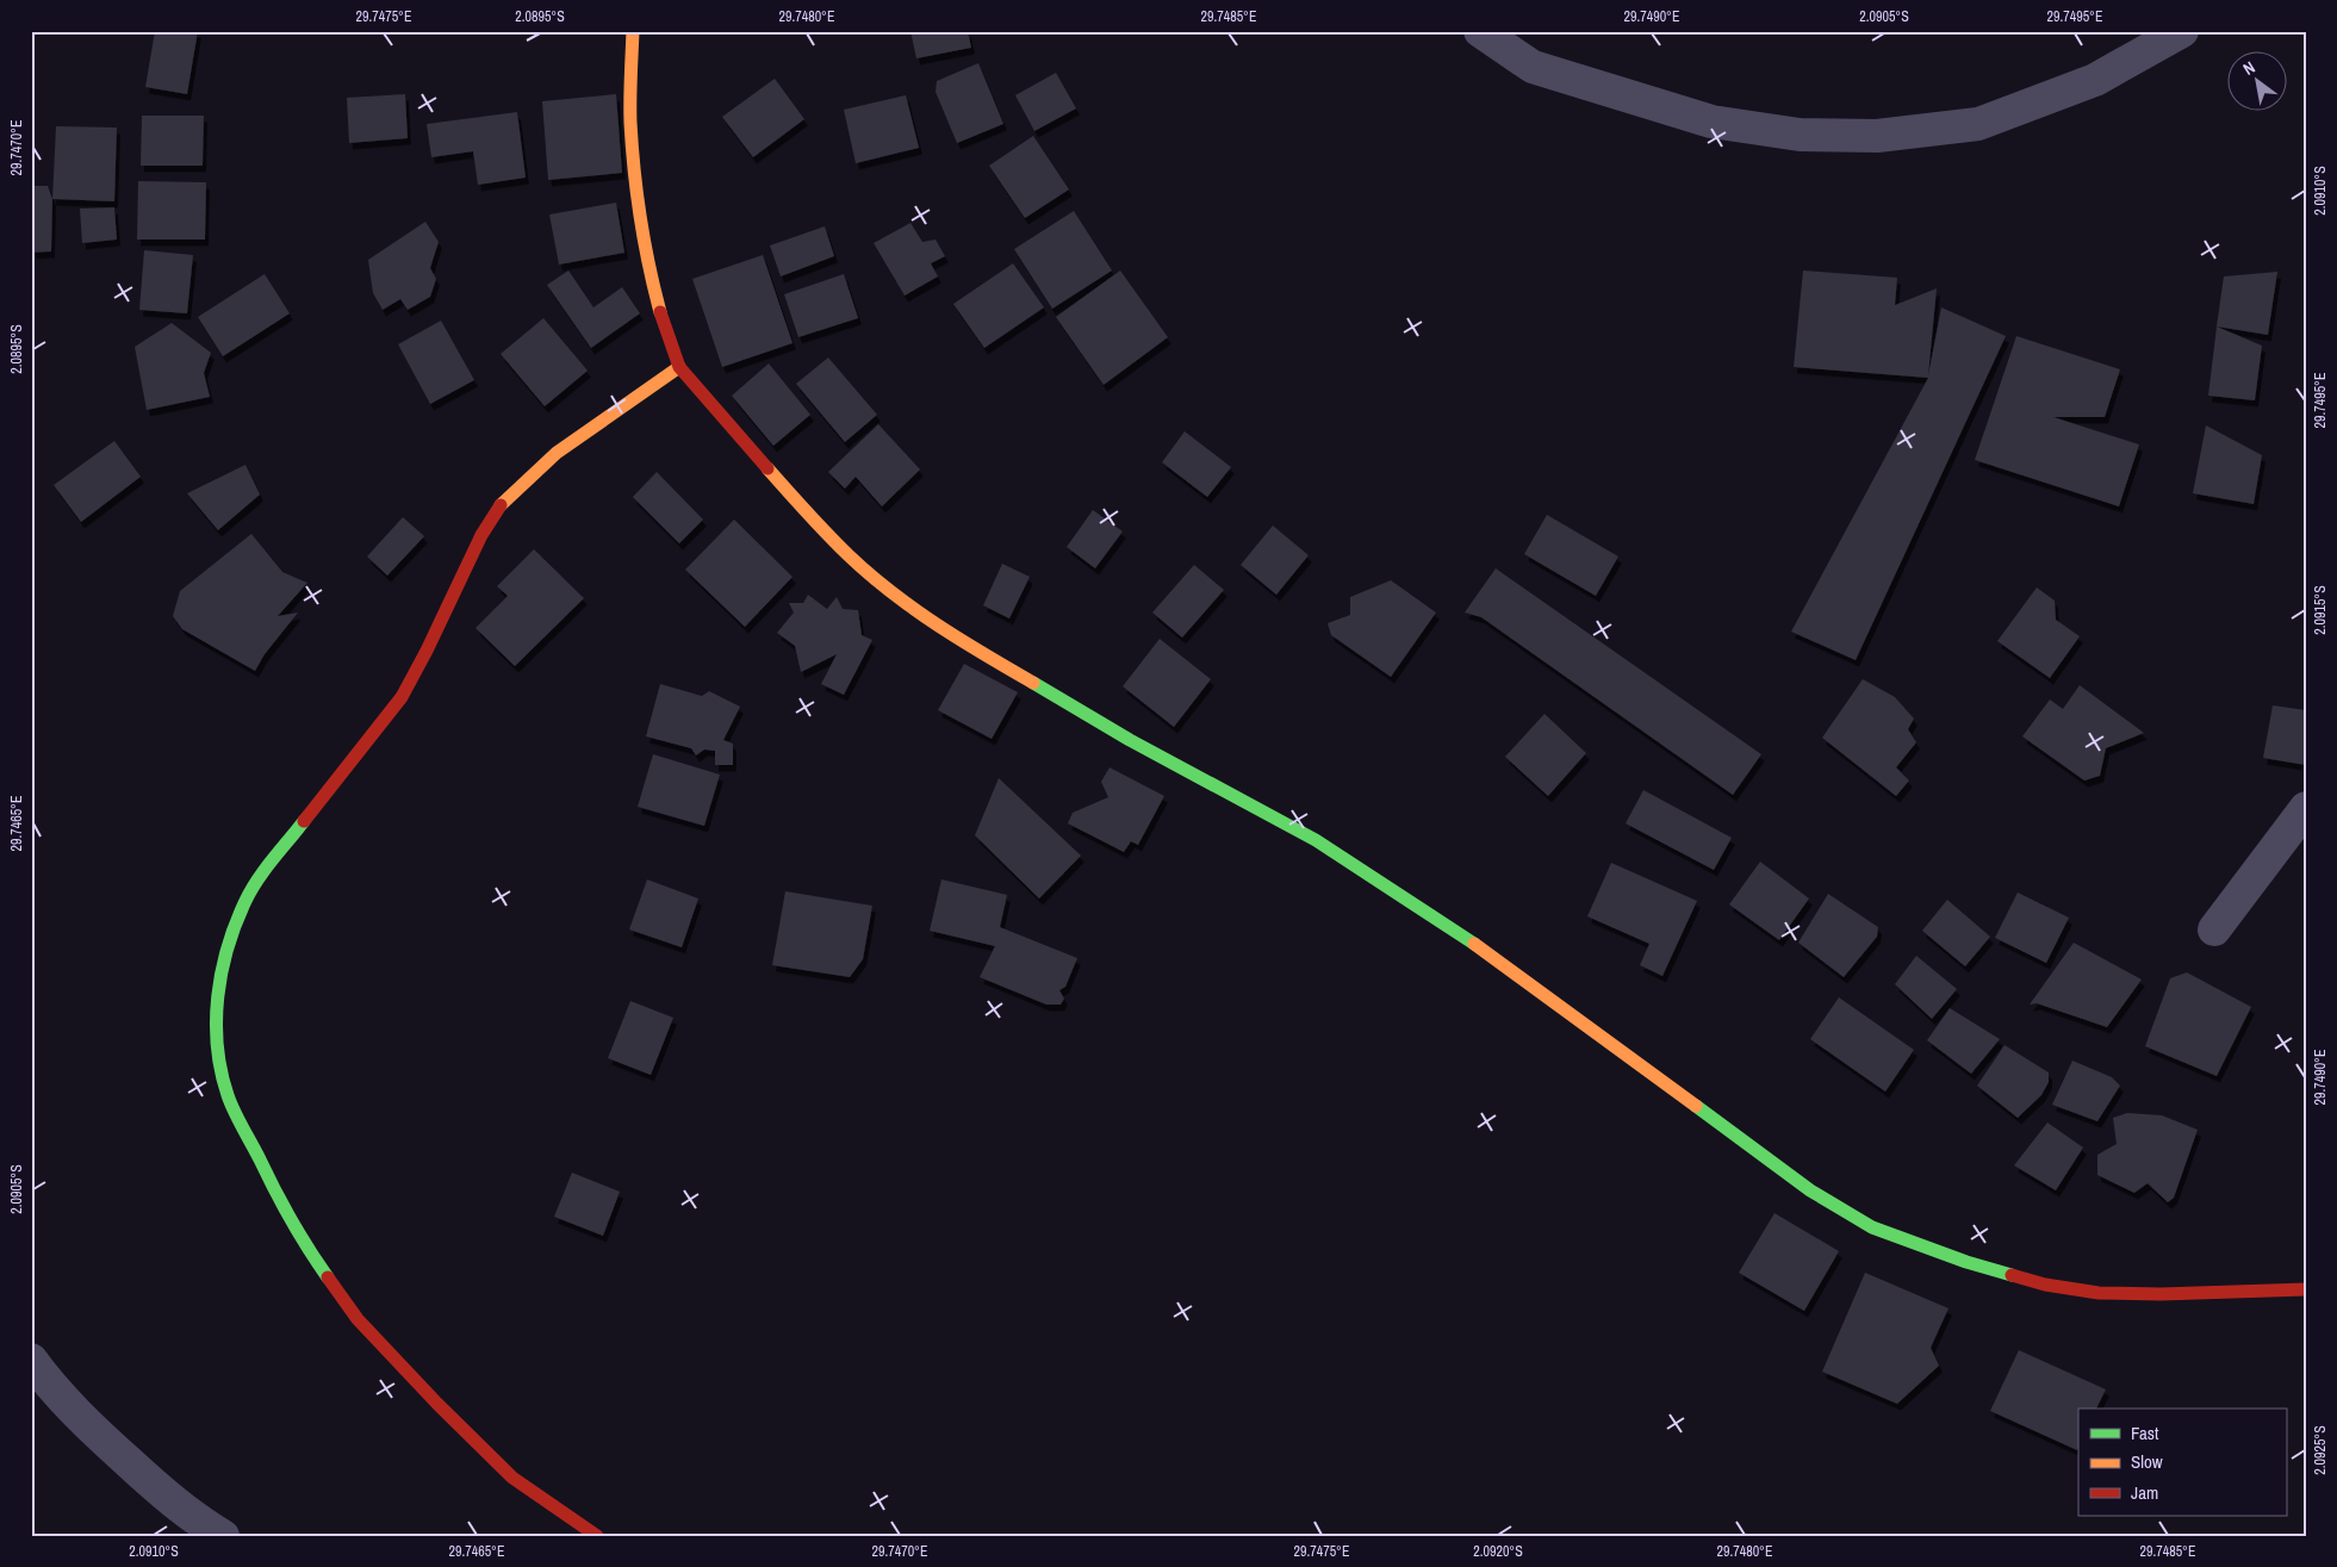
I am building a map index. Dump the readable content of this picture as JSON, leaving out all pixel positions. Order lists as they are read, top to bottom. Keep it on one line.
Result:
{"legend":["Fast","Slow","Jam"],"north":"top left","coordinates":["29.7475°E","2.0895°S","29.7480°E","29.7485°E","29.7490°E","2.0905°S","29.7495°E","29.7470°E","2.0910°S","2.0915°S","29.7465°E","2.0925°S","2.0920°S"]}
